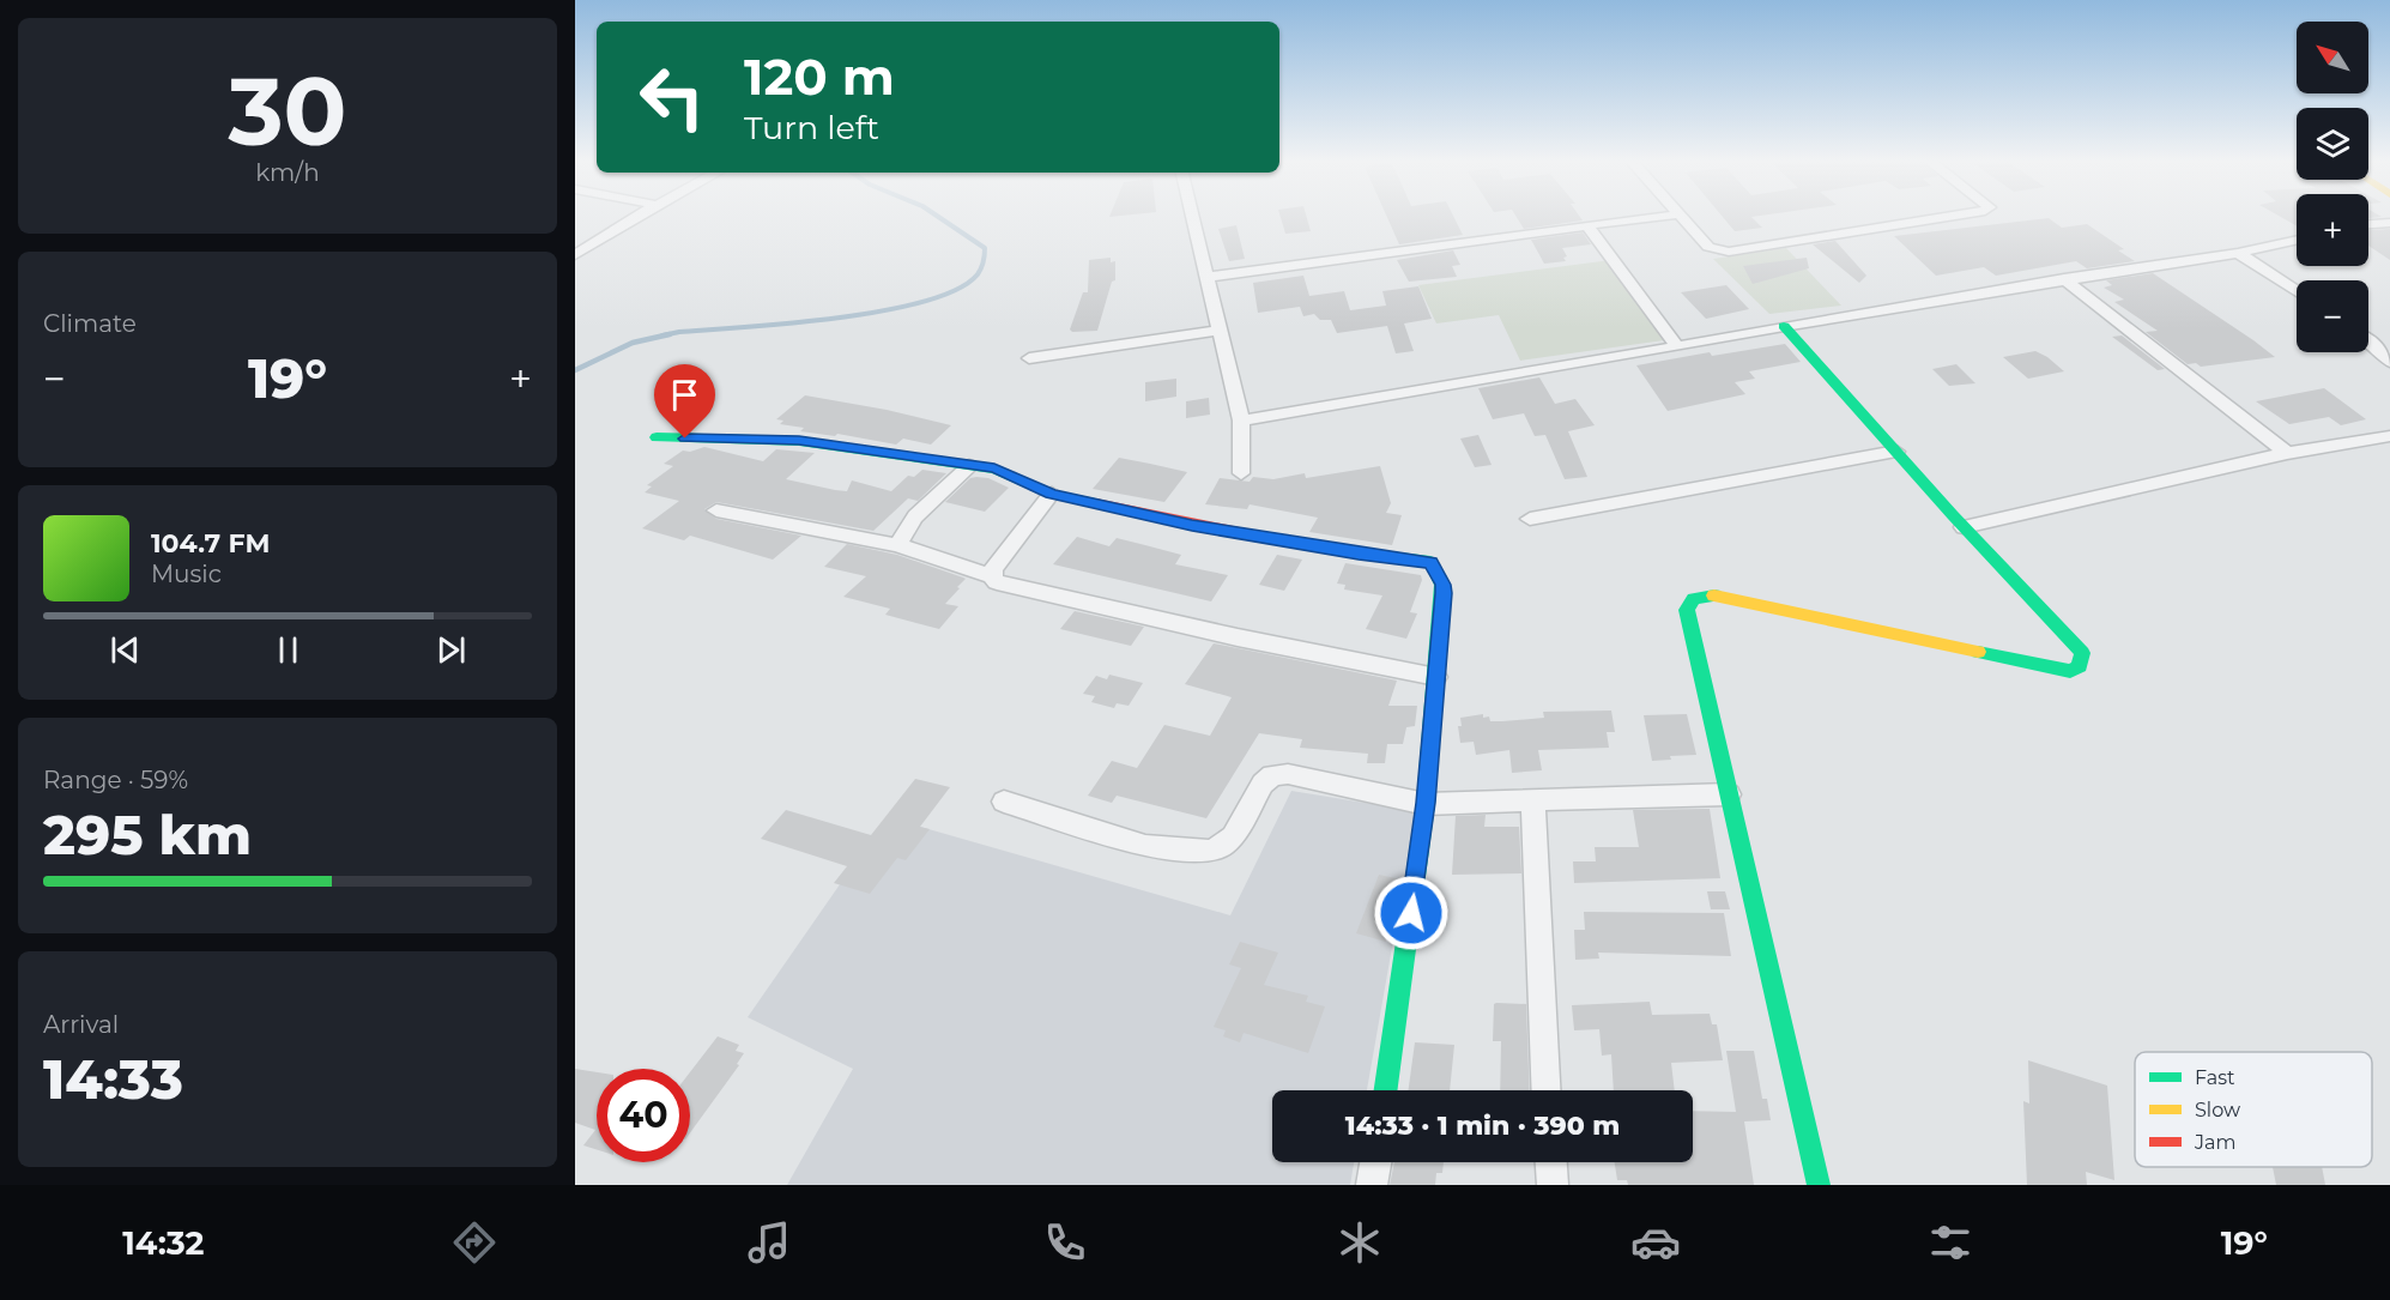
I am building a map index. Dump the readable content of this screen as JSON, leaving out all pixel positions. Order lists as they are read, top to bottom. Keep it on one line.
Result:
{"legend":["Fast","Slow","Jam"],"north":"top left","page":{"tile":[["30","km/h"],"Climate",["Range · 59%","295 km"],["Arrival","14:33"]],"map_buttons":["+","−"],"turn":["120 m","Turn left"],"heat":["−","19°","+"],"song":["104.7 FM","Music"],"limit":"40","trip":"14:33 · 1 min · 390 m","tabs":["14:32","19°"]}}
